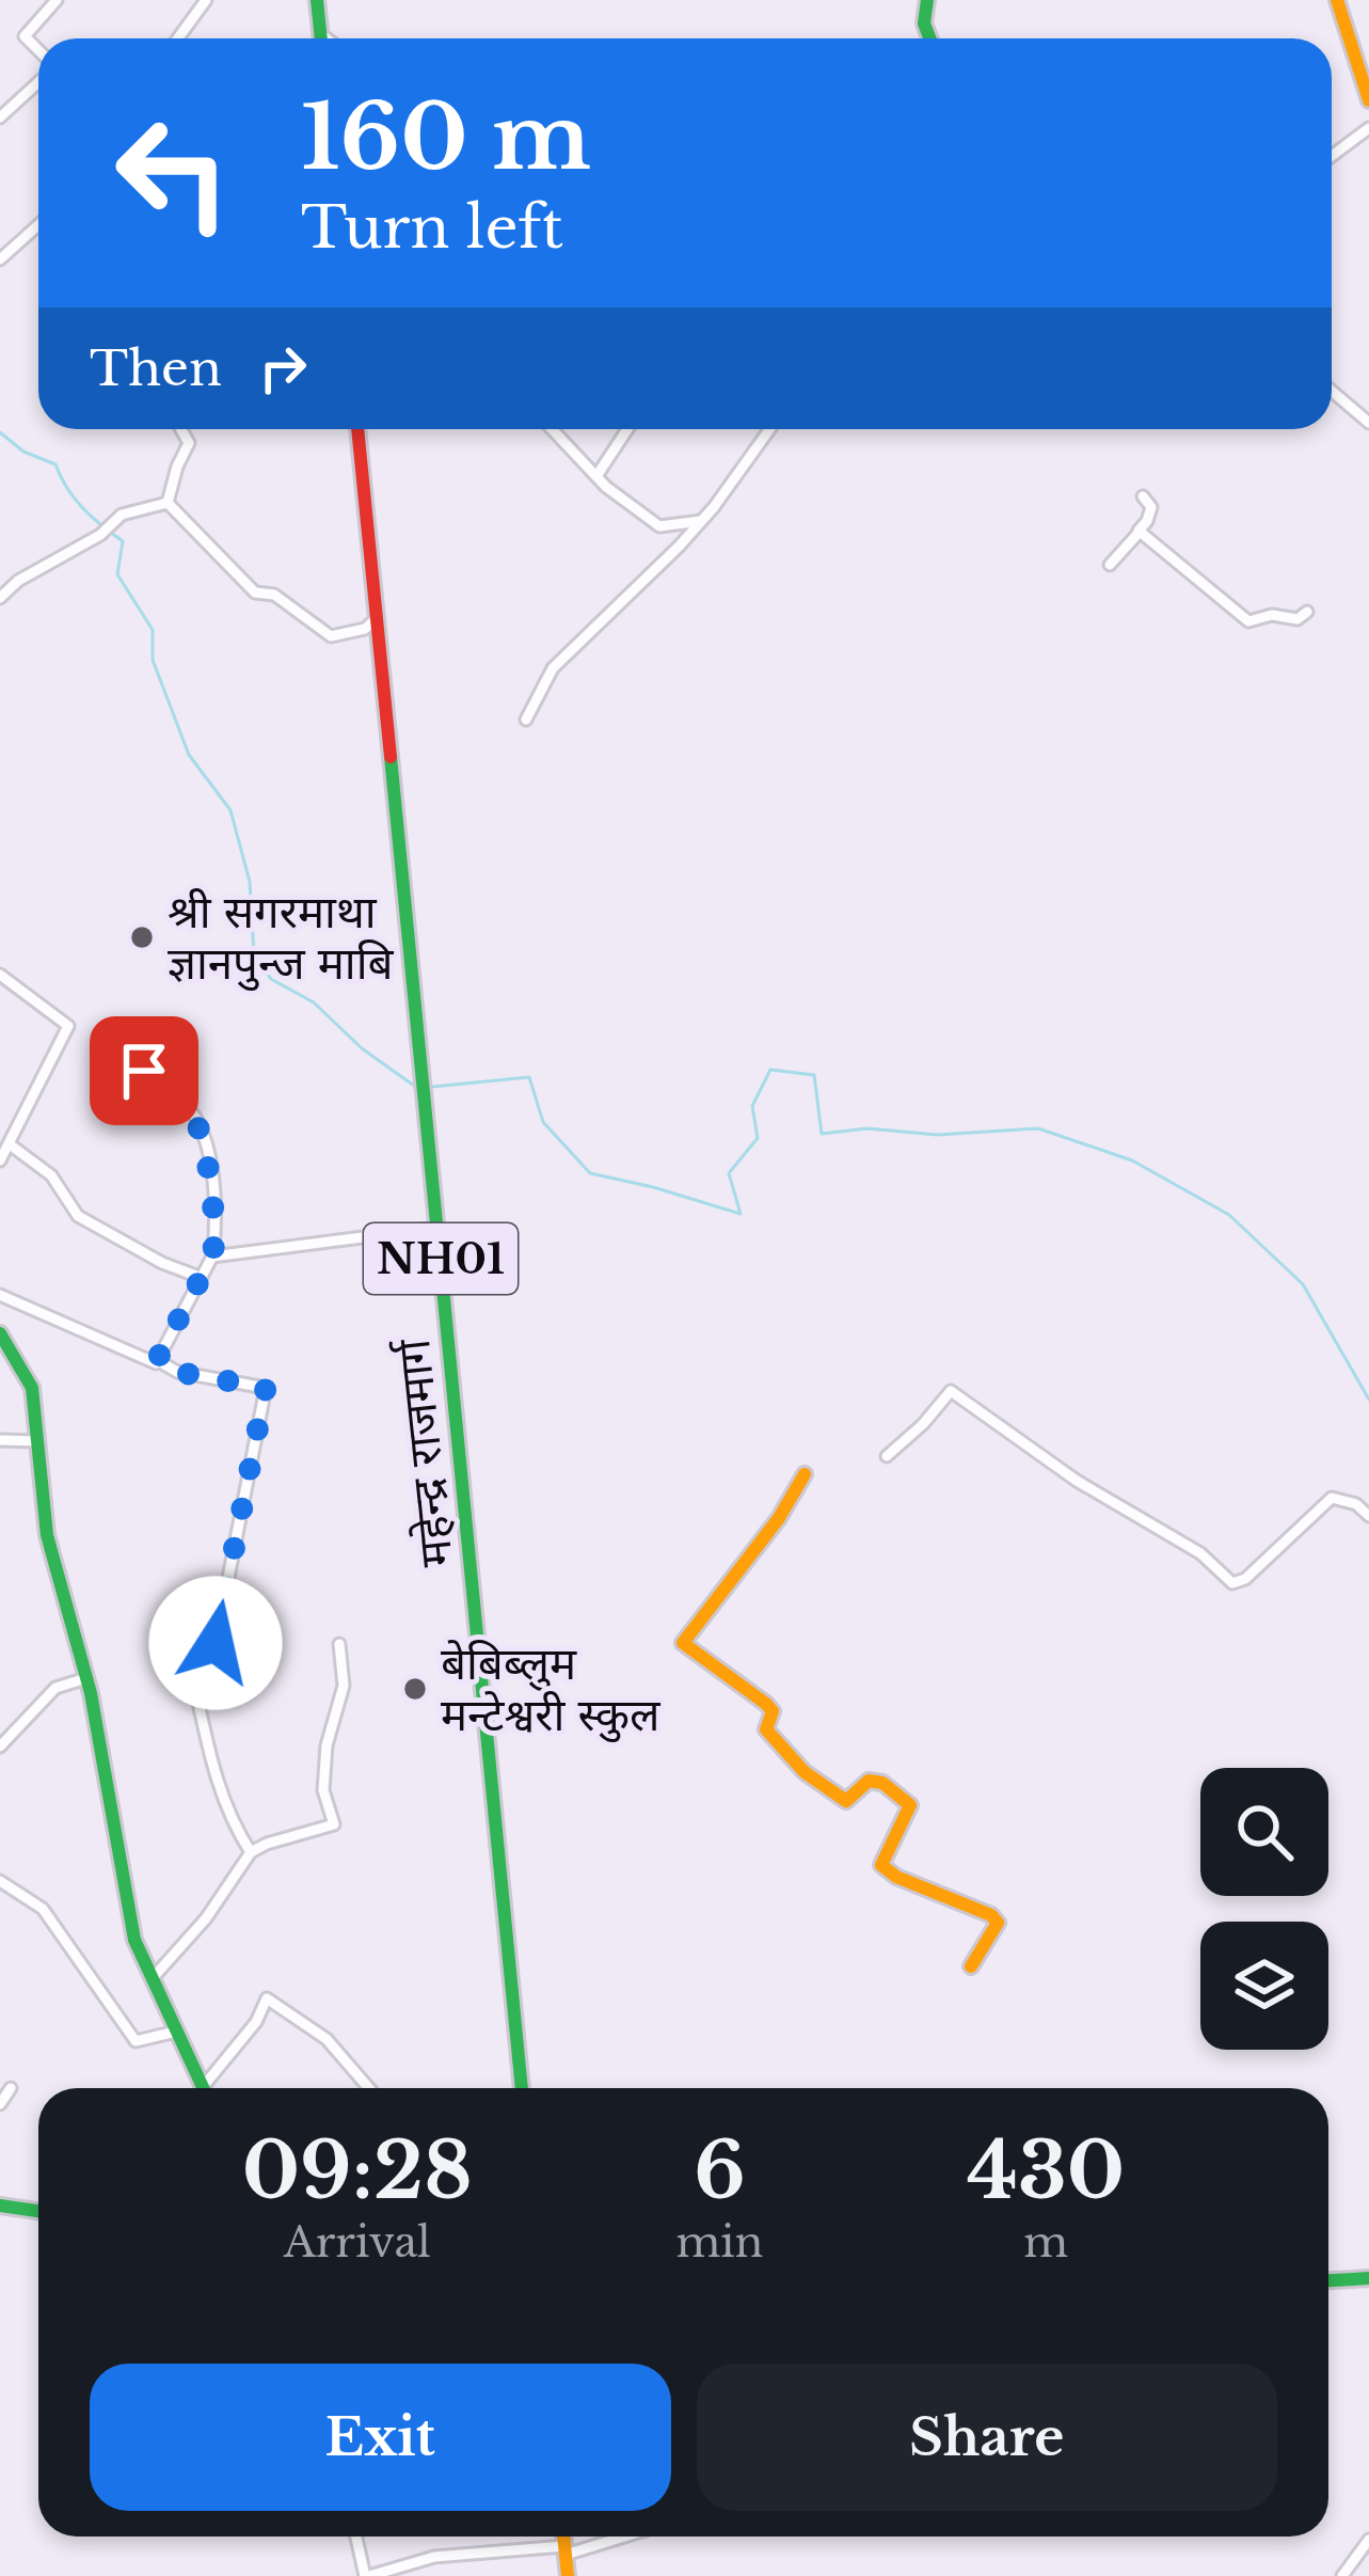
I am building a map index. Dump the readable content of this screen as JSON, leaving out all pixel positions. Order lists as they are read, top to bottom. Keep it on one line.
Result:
{"streets":{"main road":["NH01","महेन्द्र राजमार्ग"]},"places":["श्री सगरमाथा ज्ञानपुन्ज माबि","बेबिब्लुम मन्टेश्वरी स्कुल"],"page":{"turn":["160 m","Turn left"],"then":"Then","eta":["09:28","Arrival","6","min","430","m"],"buttons":["Exit","Share"]}}
